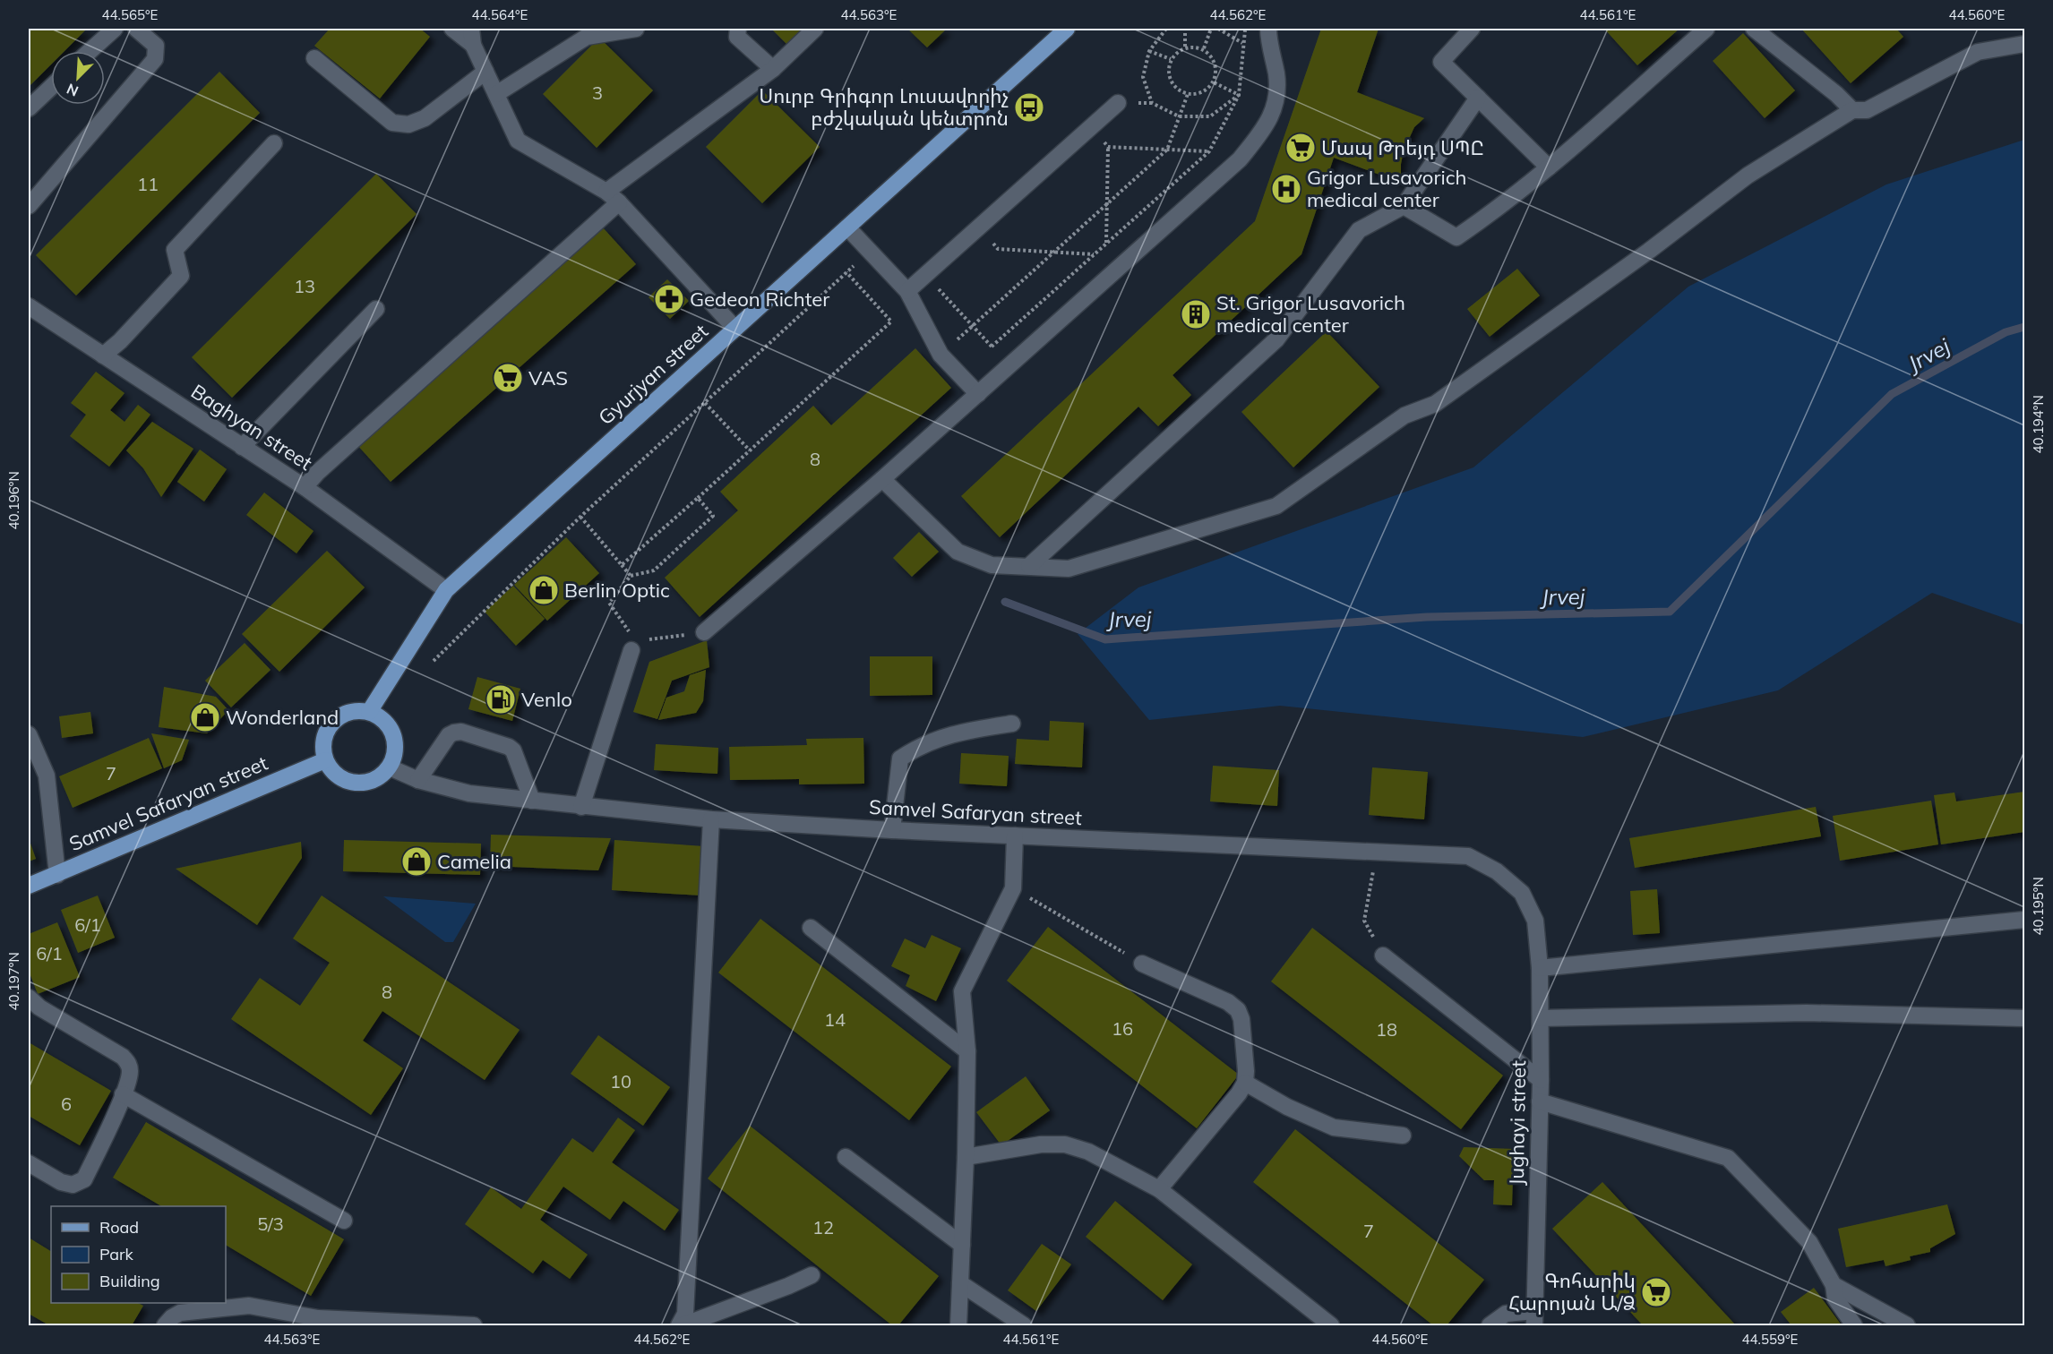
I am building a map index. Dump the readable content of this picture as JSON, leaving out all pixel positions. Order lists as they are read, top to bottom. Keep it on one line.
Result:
{"streets":{"main road":["Gyurjyan street","Samvel Safaryan street"],"street":["Baghyan street","Jughayi street"]},"crossings":[["Gyurjyan street","Baghyan street"],["Gyurjyan street","Samvel Safaryan street"],["Samvel Safaryan street","Jughayi street"]],"water":["Jrvej"],"places":{"bus stop":["Սուրբ Գրիգոր Լուսավորիչ բժշկական կենտրոն"],"supermarket":["Մապ Թրեյդ ՍՊԸ","VAS","Գոհարիկ Հարոյան Ա/Ձ"],"hospital":["Grigor Lusavorich medical center"],"pharmacy":["Gedeon Richter"],"building":["St. Grigor Lusavorich medical center"],"shop":["Berlin Optic","Wonderland","Camelia"],"fuel station":["Venlo"]},"house_numbers":["3","11","13","8","7","6/1","6/1","8","14","16","18","10","6","5/3","12","7"],"legend":["Road","Park","Building"],"north":"bottom left","coordinates":["44.565°E","44.564°E","44.563°E","44.562°E","44.561°E","44.560°E","40.194°N","40.196°N","40.195°N","40.197°N","44.559°E"]}
